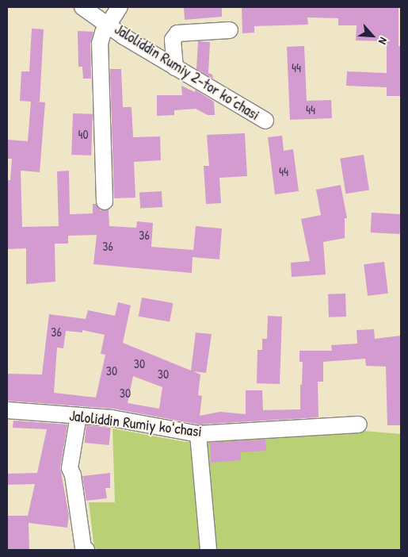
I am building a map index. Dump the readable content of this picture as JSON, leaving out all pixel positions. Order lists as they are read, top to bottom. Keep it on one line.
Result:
{"streets":{"street":["Jaloliddin Rumiy 2-tor koʼchasi","Jaloliddin Rumiy koʻchasi"]},"house_numbers":["44","44","40","44","36","36","36","30","30","30","30"],"north":"bottom right"}
